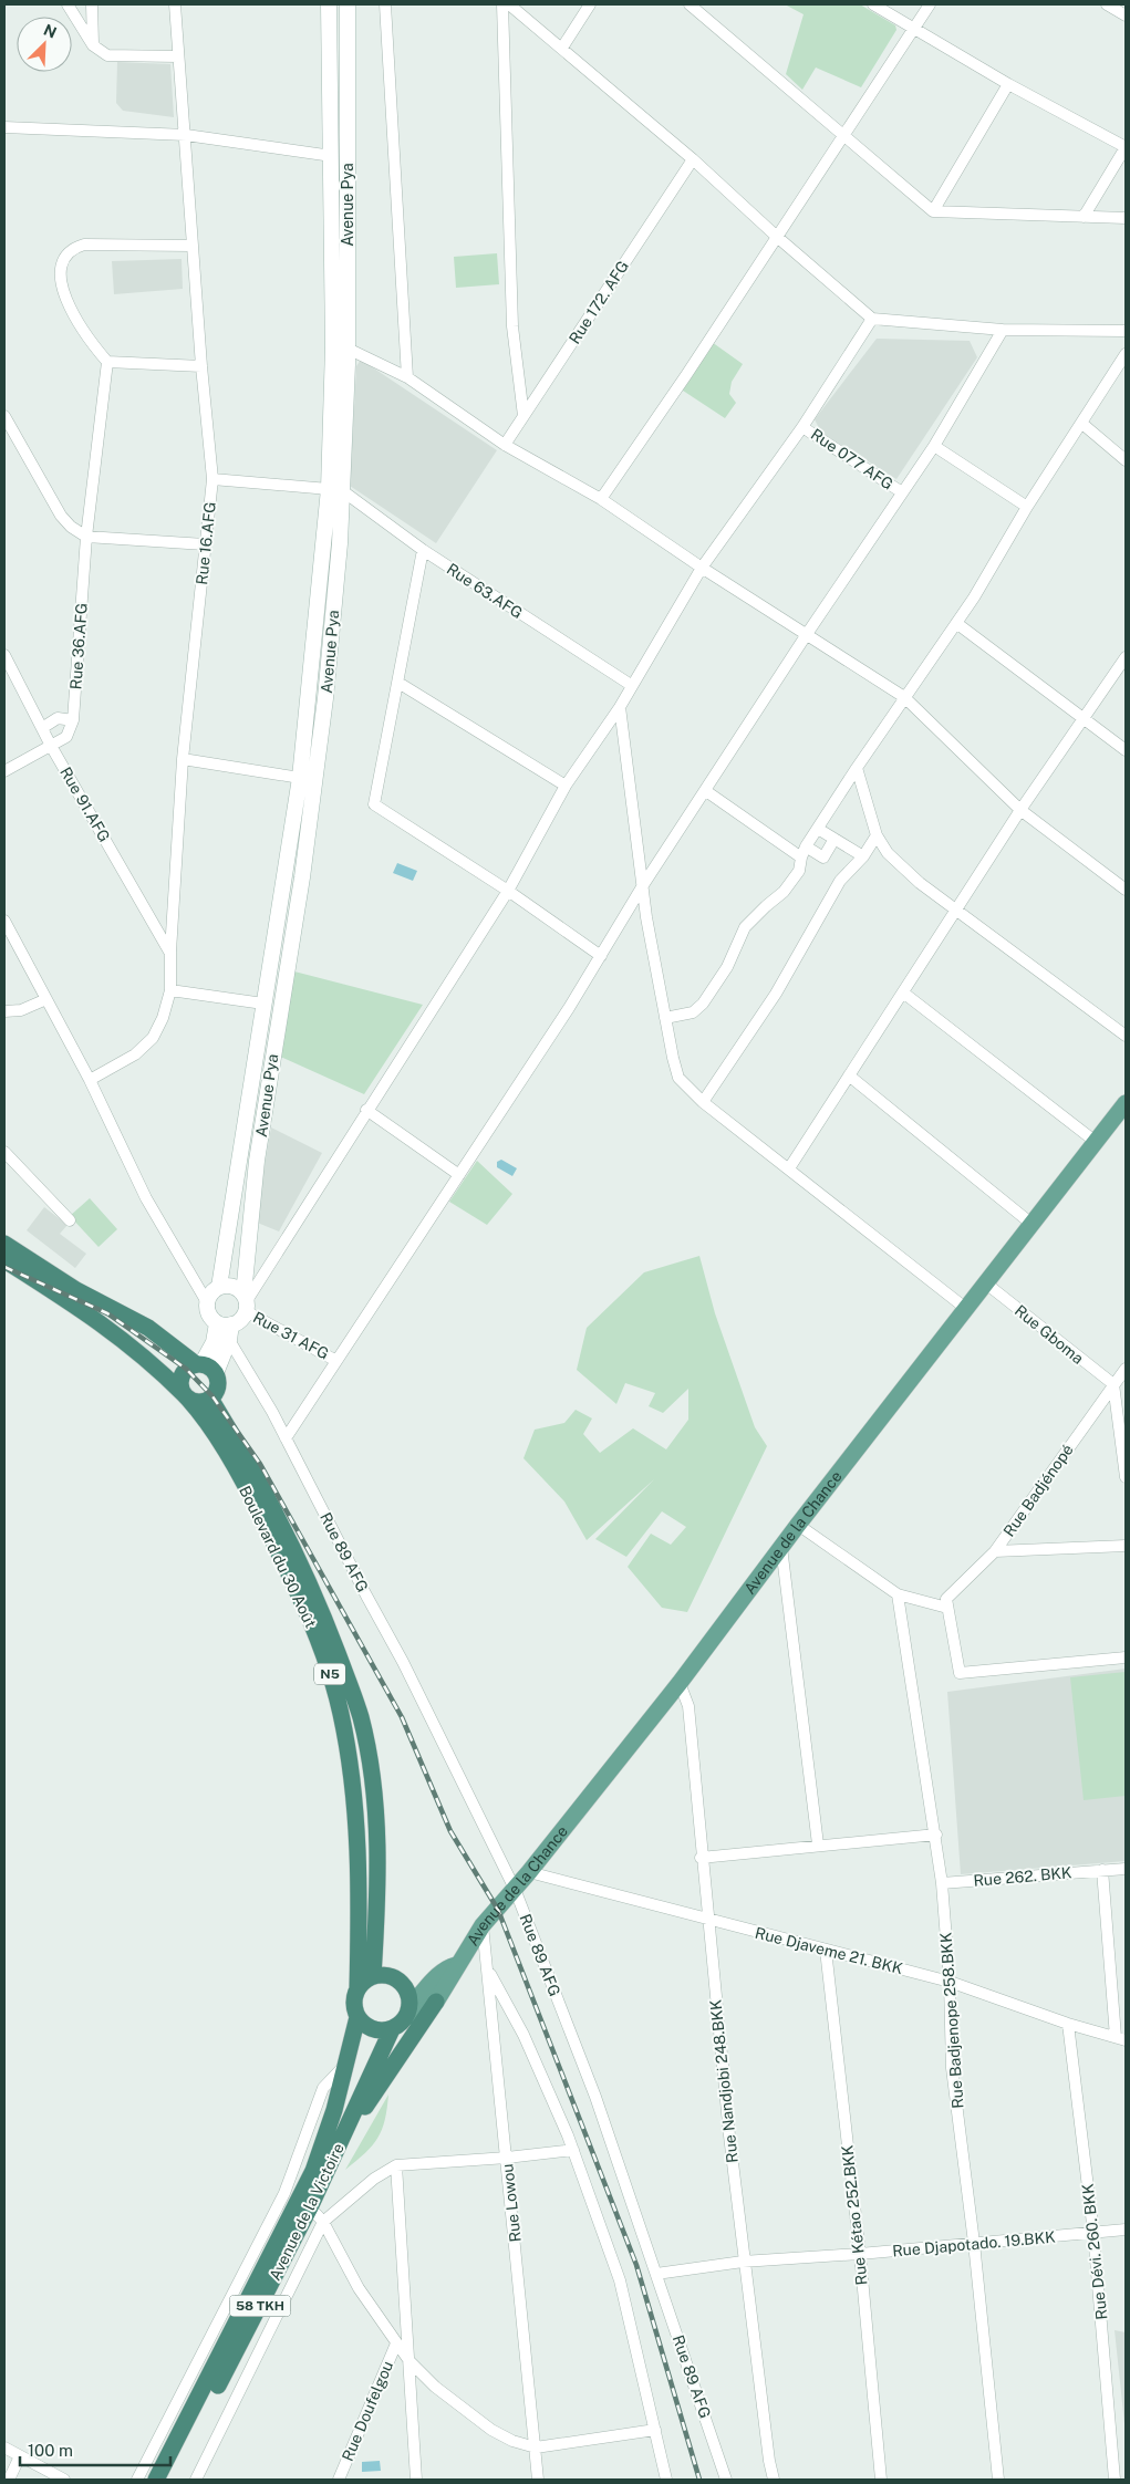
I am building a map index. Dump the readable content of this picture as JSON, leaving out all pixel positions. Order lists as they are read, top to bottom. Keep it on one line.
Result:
{"streets":{"highway":["Boulevard du 30 Août","N5","Avenue de la Victoire","58 TKH"],"main road":["Avenue Pya","Avenue de la Chance"],"street":["Rue 172. AFG","Rue 077 AFG","Rue 16.AFG","Rue 63.AFG","Rue 36.AFG","Rue 91.AFG","Rue Gboma","Rue 31 AFG","Rue Badjénopé","Rue 89 AFG","Rue 262. BKK","Rue Djaveme 21. BKK","Rue Badjenope 258.BKK","Rue Nandjobi 248.BKK","Rue Lowou","Rue Kétao 252.BKK","Rue Djapotado. 19.BKK","Rue Dévi. 260. BKK","Rue Doufelgou"]},"crossings":[["Avenue Pya","Rue 63.AFG"],["Avenue Pya","Rue 31 AFG"],["Avenue Pya","Rue 89 AFG"],["Rue 16.AFG","Rue 91.AFG"],["Rue Gboma","Rue Badjénopé"],["Rue Gboma","Avenue de la Chance"],["Rue 31 AFG","Rue 89 AFG"],["Avenue de la Chance","Rue 89 AFG"],["Avenue de la Chance","Boulevard du 30 Août"],["Avenue de la Chance","Rue Djaveme 21. BKK"],["Avenue de la Chance","Rue Nandjobi 248.BKK"],["Avenue de la Chance","Rue Lowou"],["Avenue de la Chance","Avenue de la Victoire"],["Rue 89 AFG","Rue Djapotado. 19.BKK"],["Boulevard du 30 Août","Avenue de la Victoire"],["Rue 262. BKK","Rue Badjenope 258.BKK"],["Rue Djaveme 21. BKK","Rue Badjenope 258.BKK"],["Rue Djaveme 21. BKK","Rue Nandjobi 248.BKK"],["Rue Djaveme 21. BKK","Rue Kétao 252.BKK"],["Rue Djaveme 21. BKK","Rue Dévi. 260. BKK"],["Rue Badjenope 258.BKK","Rue Djapotado. 19.BKK"],["Rue Nandjobi 248.BKK","Rue Djapotado. 19.BKK"],["Rue Kétao 252.BKK","Rue Djapotado. 19.BKK"],["Rue Djapotado. 19.BKK","Rue Dévi. 260. BKK"]],"scale_bar":"100 m","north":"top right"}
